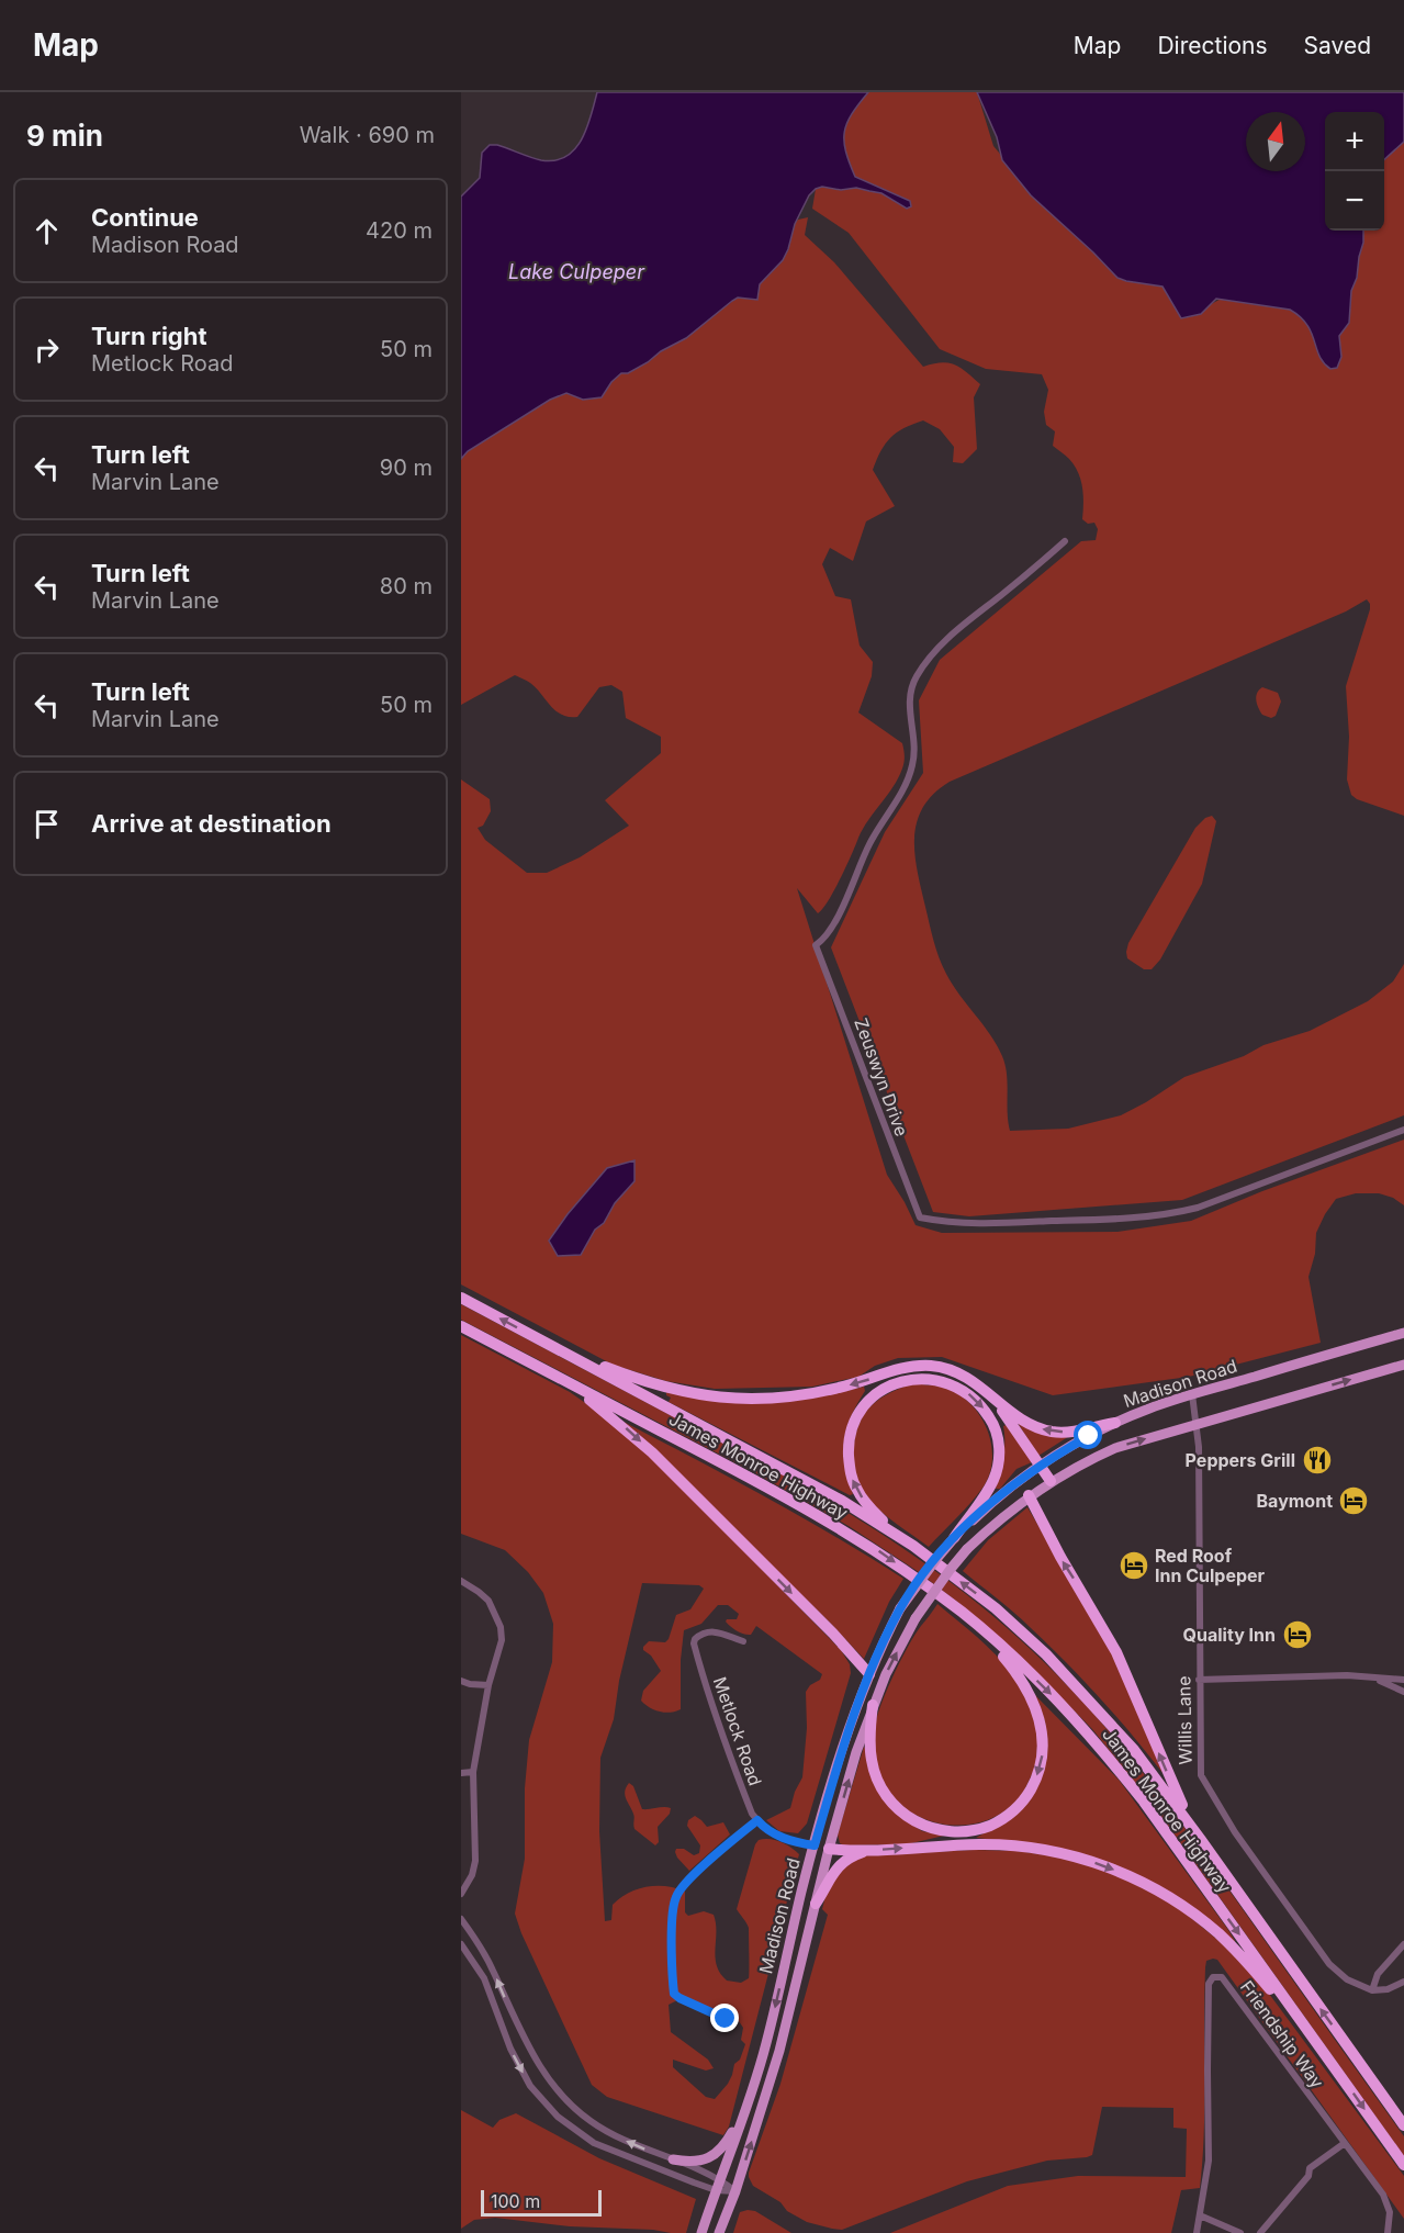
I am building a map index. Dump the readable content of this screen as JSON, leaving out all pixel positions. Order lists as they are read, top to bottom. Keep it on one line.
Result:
{"streets":{"highway":["James Monroe Highway"],"main road":["Madison Road"],"street":["Zeuswyn Drive","Willis Lane","Metlock Road","Friendship Way"]},"crossings":[["Madison Road","Willis Lane"]],"water":["Lake Culpeper"],"places":{"restaurant":["Peppers Grill"],"hotel":["Baymont","Red Roof Inn Culpeper","Quality Inn"]},"scale_bar":"100 m","north":"top","page":{"header":"Map","nav":["Map","Directions","Saved"],"heading":["9 min","Walk · 690 m"],"map_buttons":["+","−"],"list":[["Continue","Madison Road","420 m"],["Turn right","Metlock Road","50 m"],["Turn left","Marvin Lane","90 m"],["Turn left","Marvin Lane","80 m"],["Turn left","Marvin Lane","50 m"],"Arrive at destination"],"scale":"100 m"}}
